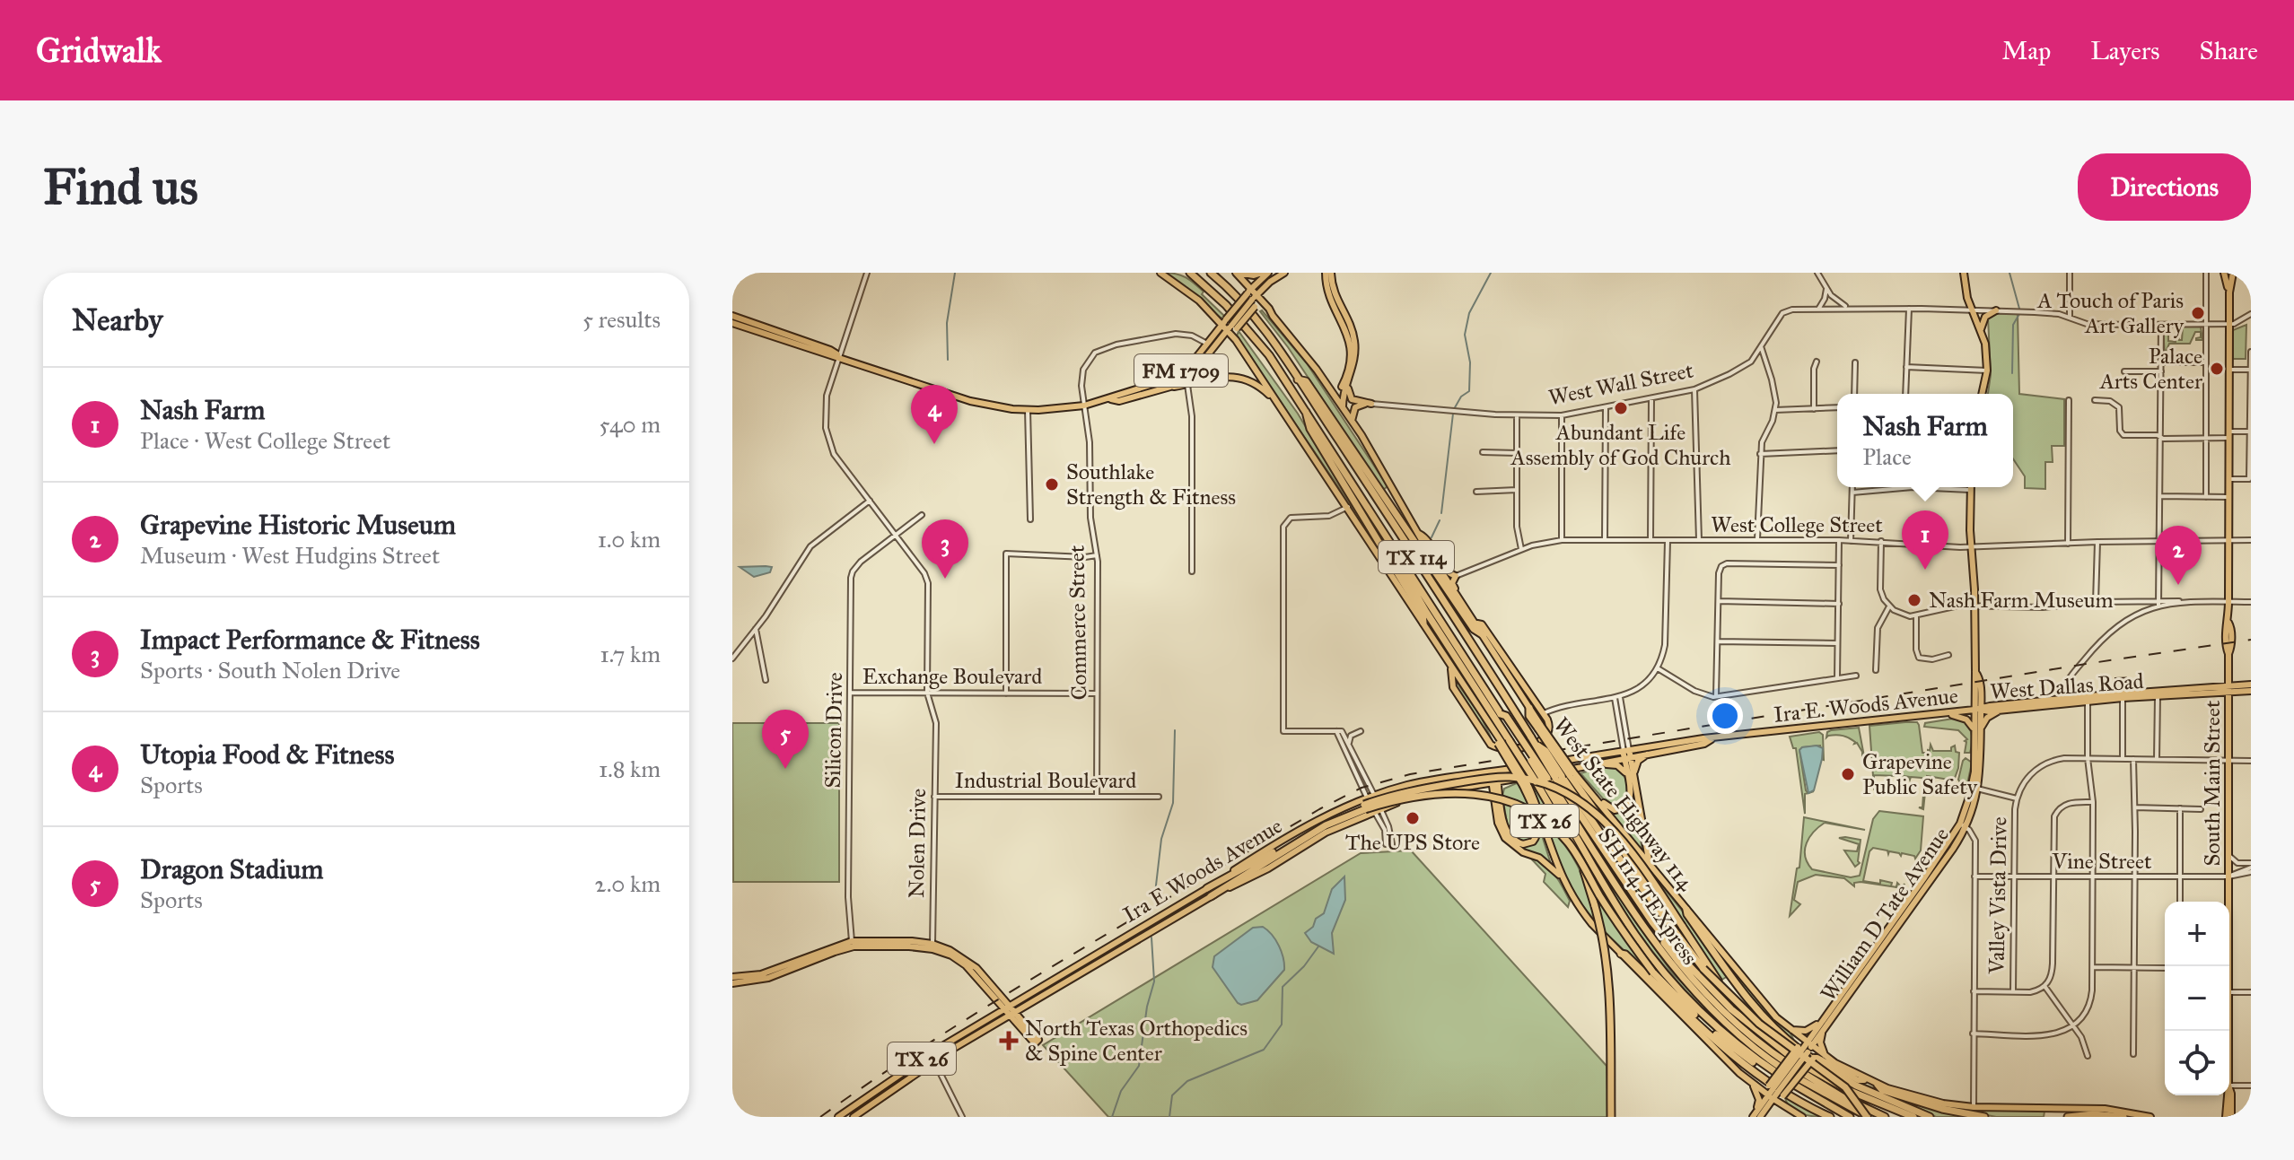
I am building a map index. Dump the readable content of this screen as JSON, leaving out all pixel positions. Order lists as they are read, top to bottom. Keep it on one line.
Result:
{"streets":{"highway":["TX 114","TX 26","SH 114 TEXpress"],"main road":["FM 1709","West Dallas Road","Ira E. Woods Avenue","South Main Street","West State Highway 114","Ira E Woods Avenue","William D Tate Avenue"],"street":["West Wall Street","West College Street","Commerce Street","Exchange Boulevard","Silicon Drive","Industrial Boulevard","Nolen Drive","Vine Street","Valley Vista Drive"]},"crossings":[["FM 1709","Commerce Street"],["FM 1709","West State Highway 114"],["FM 1709","Nolen Drive"],["West Wall Street","South Main Street"],["West College Street","South Main Street"],["West College Street","William D Tate Avenue"],["TX 114","West State Highway 114"],["TX 114","TX 26"],["TX 114","Ira E Woods Avenue"],["TX 114","SH 114 TEXpress"],["Commerce Street","Exchange Boulevard"],["Commerce Street","Industrial Boulevard"],["Exchange Boulevard","Silicon Drive"],["Exchange Boulevard","Nolen Drive"],["West Dallas Road","Ira E. Woods Avenue"],["West Dallas Road","South Main Street"],["West Dallas Road","William D Tate Avenue"],["Ira E. Woods Avenue","TX 26"],["Ira E. Woods Avenue","Ira E Woods Avenue"],["Ira E. Woods Avenue","William D Tate Avenue"],["Silicon Drive","Nolen Drive"],["Industrial Boulevard","Nolen Drive"],["South Main Street","Vine Street"],["West State Highway 114","Ira E Woods Avenue"],["West State Highway 114","SH 114 TEXpress"],["West State Highway 114","William D Tate Avenue"],["TX 26","Ira E Woods Avenue"],["Vine Street","Valley Vista Drive"],["Ira E Woods Avenue","SH 114 TEXpress"]],"places":{"other":["A Touch of Paris Art Gallery","Palace Arts Center","Abundant Life Assembly of God Church","Southlake Strength & Fitness","Nash Farm Museum","Grapevine Public Safety","The UPS Store"],"health":["North Texas Orthopedics & Spine Center"]},"page":{"header":"Gridwalk","nav":["Map","Layers","Share"],"buttons":"Directions","title":"Find us","heading":["Nearby","5 results"],"list":[{"mark":"1","name":"Nash Farm","note":"Place · West College Street","value":"540 m"},{"mark":"2","name":"Grapevine Historic Museum","note":"Museum · West Hudgins Street","value":"1.0 km"},{"mark":"3","name":"Impact Performance & Fitness","note":"Sports · South Nolen Drive","value":"1.7 km"},{"mark":"4","name":"Utopia Food & Fitness","note":"Sports","value":"1.8 km"},{"mark":"5","name":"Dragon Stadium","note":"Sports","value":"2.0 km"}],"pins":["4","1","3","2","5"],"popup":["Nash Farm","Place"],"map_buttons":["+","−"]}}
